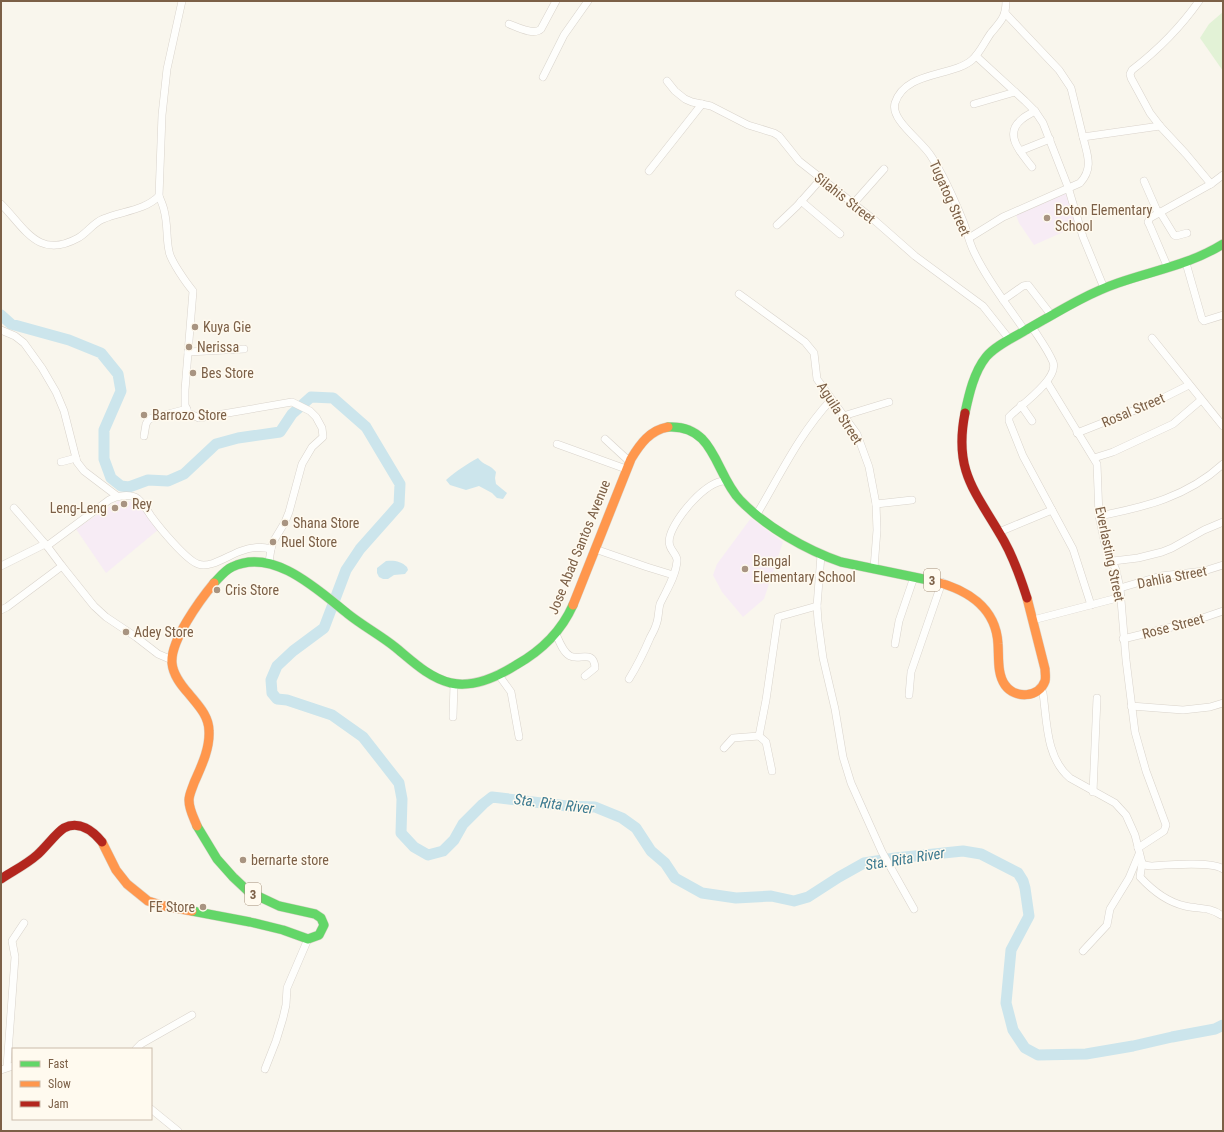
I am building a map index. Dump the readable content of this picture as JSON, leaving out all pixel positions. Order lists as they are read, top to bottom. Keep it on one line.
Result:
{"streets":{"highway":["Jose Abad Santos Avenue","3"],"street":["Silahis Street","Tugatog Street","Rosal Street","Aguila Street","Everlasting Street","Dahlia Street","Rose Street"]},"crossings":[["Rosal Street","Everlasting Street"],["Aguila Street","Jose Abad Santos Avenue"],["Jose Abad Santos Avenue","3"],["Everlasting Street","Dahlia Street"],["Everlasting Street","Rose Street"]],"water":["Sta. Rita River"],"places":["Boton Elementary School","Kuya Gie","Nerissa","Bes Store","Barrozo Store","Rey","Leng-Leng","Shana Store","Ruel Store","Bangal Elementary School","Cris Store","Adey Store","bernarte store","FE Store"],"legend":["Fast","Slow","Jam"]}
